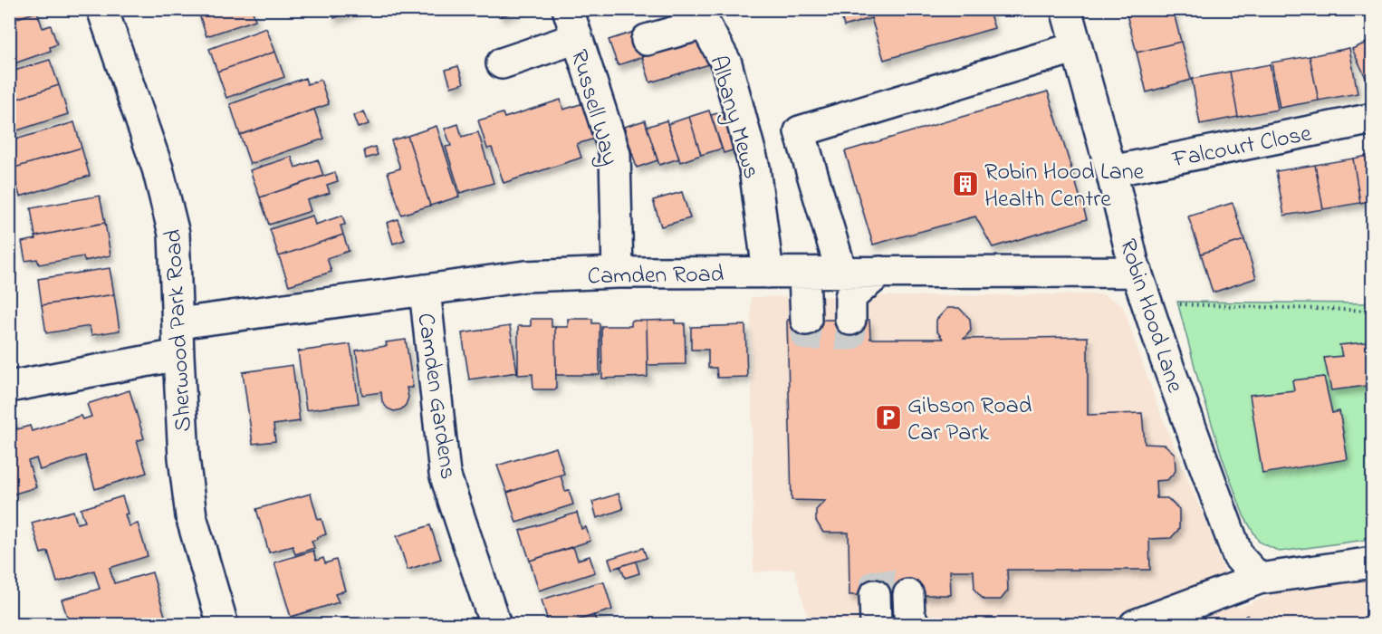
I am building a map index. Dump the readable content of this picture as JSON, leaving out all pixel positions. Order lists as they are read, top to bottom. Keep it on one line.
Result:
{"streets":{"street":["Russell Way","Albany Mews","Falcourt Close","Camden Road","Robin Hood Lane","Sherwood Park Road","Camden Gardens"]},"crossings":[["Russell Way","Camden Road"],["Albany Mews","Camden Road"],["Falcourt Close","Robin Hood Lane"],["Camden Road","Robin Hood Lane"],["Camden Road","Sherwood Park Road"],["Camden Road","Camden Gardens"]],"places":{"building":["Robin Hood Lane Health Centre"],"parking":["Gibson Road Car Park"]}}
